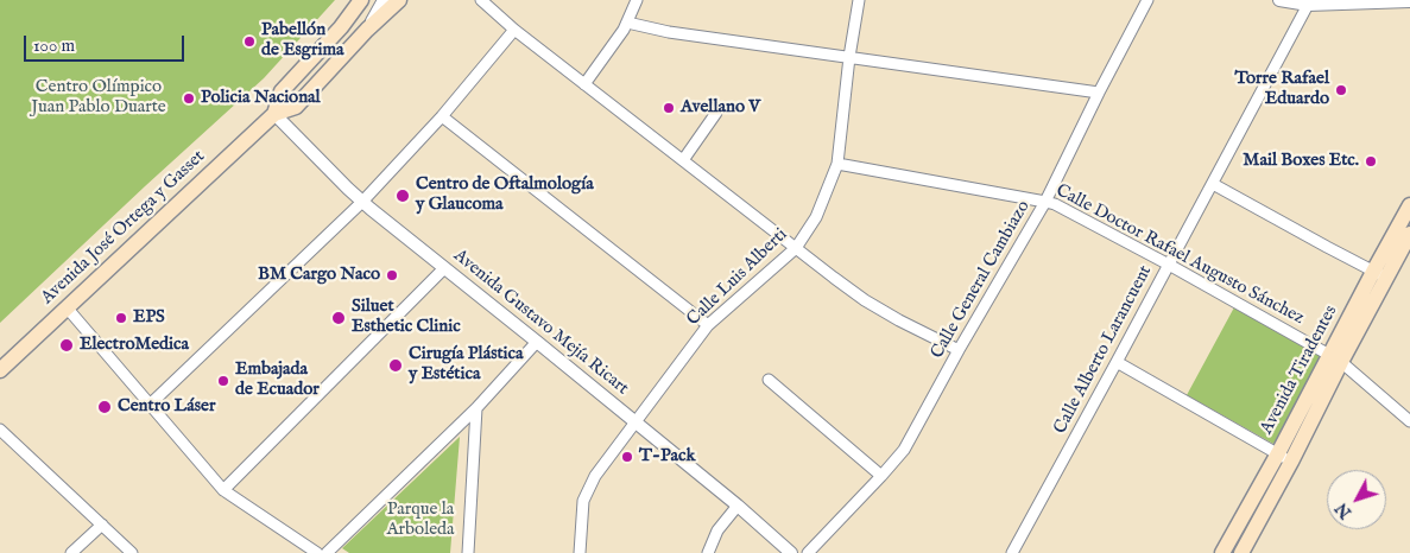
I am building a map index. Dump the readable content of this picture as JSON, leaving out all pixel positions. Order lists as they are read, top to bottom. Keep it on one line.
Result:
{"streets":{"main road":["Avenida José Ortega y Gasset","Avenida Tiradentes"],"street":["Calle Doctor Rafael Augusto Sánchez","Calle Luis Alberti","Calle General Cambiazo","Avenida Gustavo Mejía Ricart","Calle Alberto Larancuent"]},"crossings":[["Avenida José Ortega y Gasset","Avenida Gustavo Mejía Ricart"],["Calle Doctor Rafael Augusto Sánchez","Calle Luis Alberti"],["Calle Doctor Rafael Augusto Sánchez","Calle General Cambiazo"],["Calle Doctor Rafael Augusto Sánchez","Calle Alberto Larancuent"],["Calle Doctor Rafael Augusto Sánchez","Avenida Tiradentes"],["Calle Luis Alberti","Avenida Gustavo Mejía Ricart"]],"parks":["Centro Olímpico Juan Pablo Duarte","Parque la Arboleda"],"places":["Pabellón de Esgrima","Torre Rafael Eduardo","Policia Nacional","Avellano V","Mail Boxes Etc.","Centro de Oftalmología y Glaucoma","BM Cargo Naco","EPS","Siluet Esthetic Clinic","ElectroMedica","Cirugía Plástica y Estética","Embajada de Ecuador","Centro Láser","T-Pack"],"scale_bar":"100 m","north":"bottom left"}
